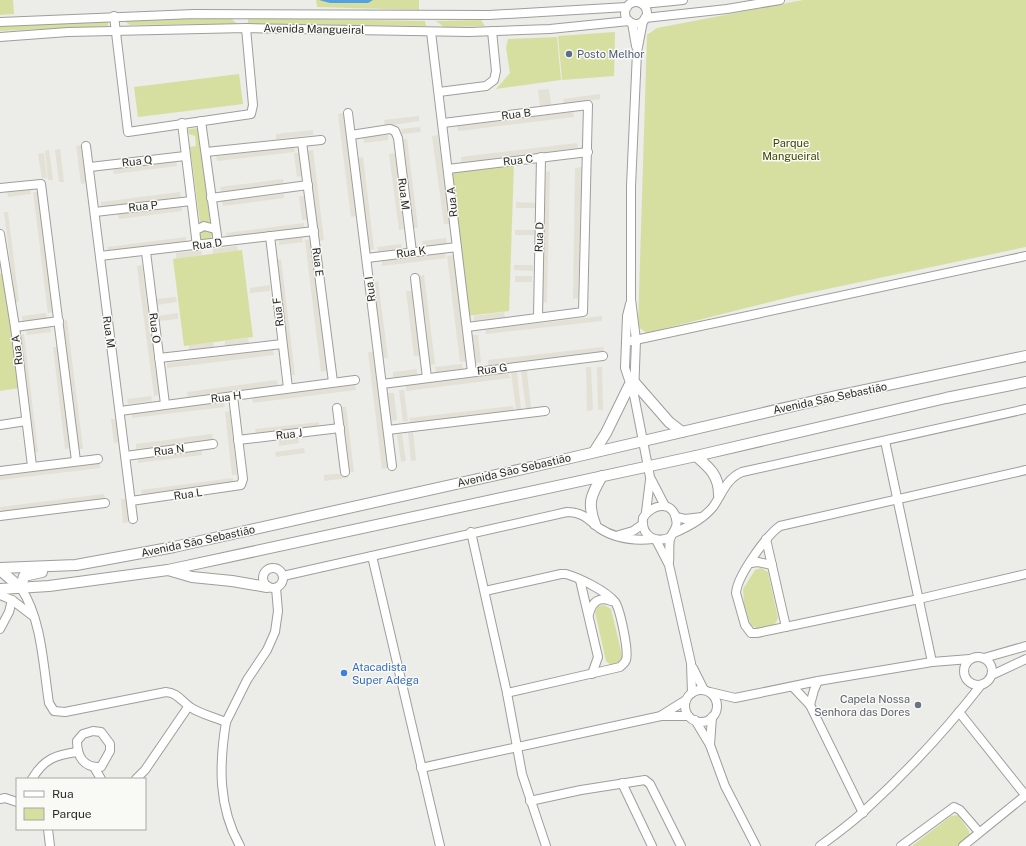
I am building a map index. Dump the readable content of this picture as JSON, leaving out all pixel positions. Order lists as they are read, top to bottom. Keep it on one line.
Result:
{"streets":{"main road":["Avenida São Sebastião"],"street":["Avenida Mangueiral","Rua B","Rua C","Rua Q","Rua M","Rua A","Rua P","Rua D","Rua K","Rua E","Rua I","Rua F","Rua O","Rua G","Rua H","Rua J","Rua N","Rua L"]},"crossings":[["Avenida Mangueiral","Rua A"],["Rua B","Rua C"],["Rua B","Rua A"],["Rua C","Rua A"],["Rua C","Rua D"],["Rua Q","Rua M"],["Rua M","Rua P"],["Rua M","Rua D"],["Rua M","Rua K"],["Rua M","Rua I"],["Rua M","Rua H"],["Rua M","Rua N"],["Rua M","Rua L"],["Rua A","Rua K"],["Rua A","Rua G"],["Rua D","Rua E"],["Rua D","Rua F"],["Rua D","Rua O"],["Rua K","Rua I"],["Rua E","Rua H"],["Rua I","Rua G"],["Rua F","Rua H"],["Rua O","Rua H"],["Rua J","Rua L"]],"parks":["Parque Mangueiral"],"places":["Posto Melhor","Atacadista Super Adega","Capela Nossa Senhora das Dores"],"legend":["Rua","Parque"]}
